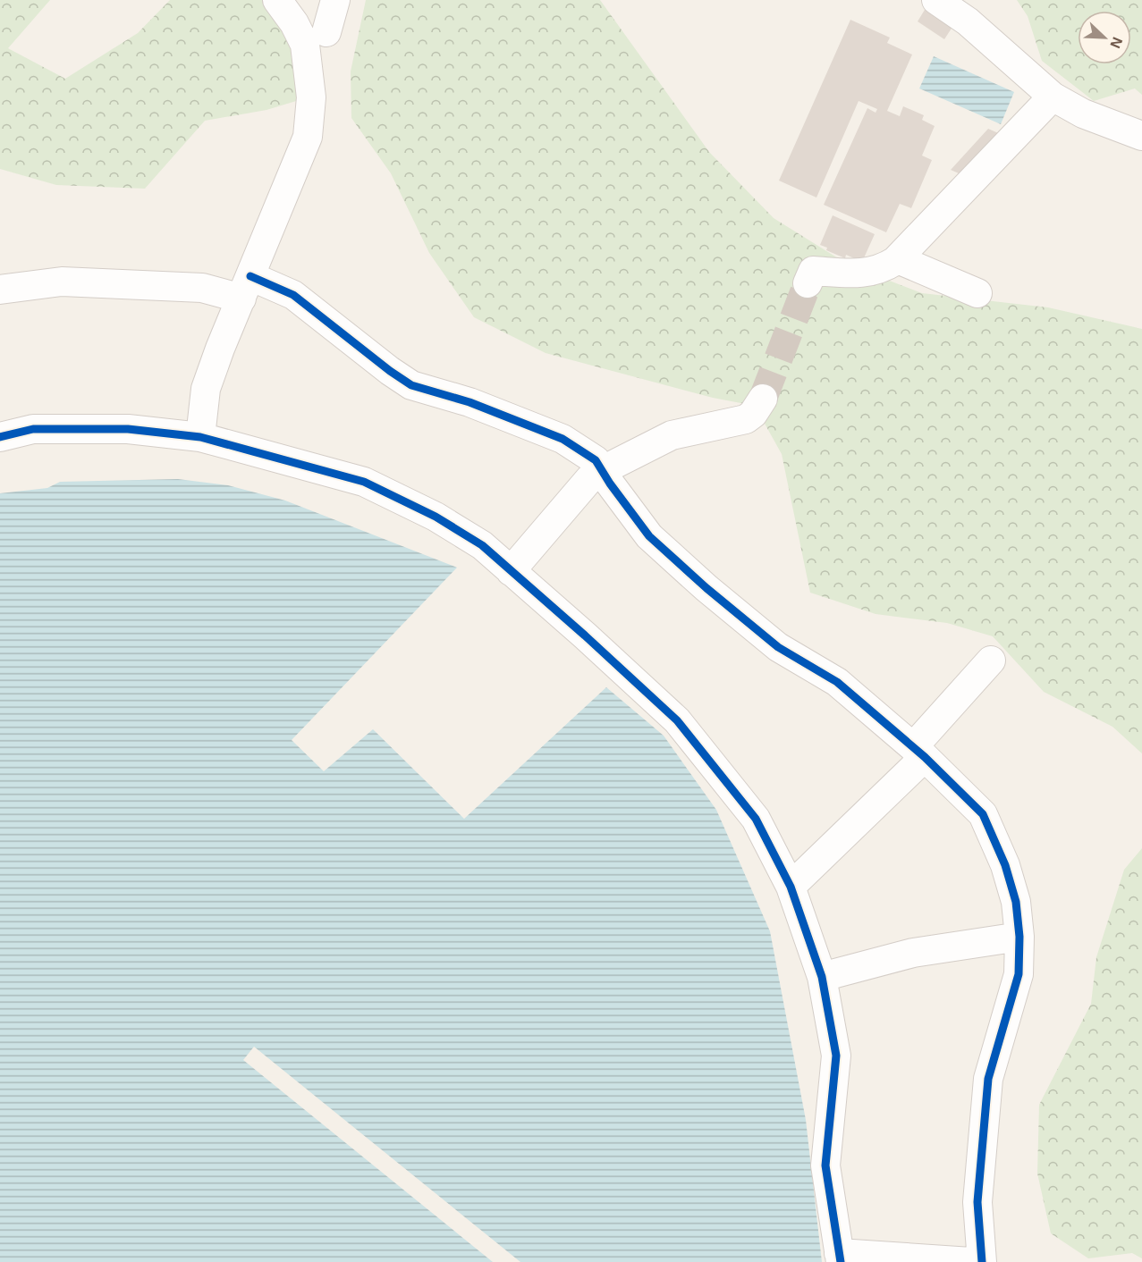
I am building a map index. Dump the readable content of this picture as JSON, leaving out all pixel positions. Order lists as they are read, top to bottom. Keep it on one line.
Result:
{"north":"bottom right"}
